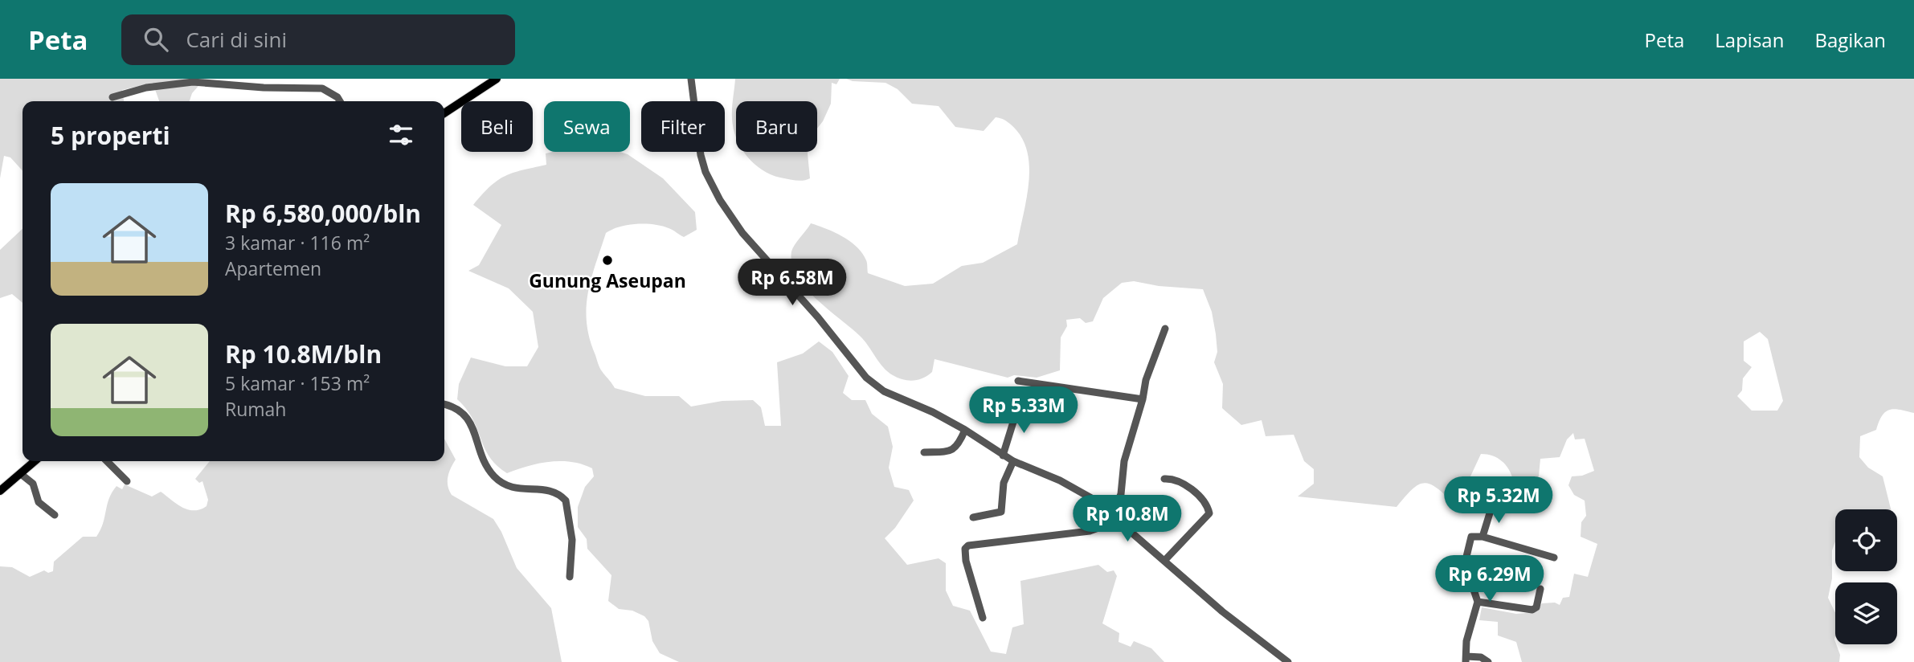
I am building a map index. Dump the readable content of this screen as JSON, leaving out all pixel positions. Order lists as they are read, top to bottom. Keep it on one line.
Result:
{"places":["Gunung Aseupan"],"page":{"header":"Peta","search":"Cari di sini","nav":["Peta","Lapisan","Bagikan"],"chip":["Beli","Sewa","Filter","Baru"],"heading":"5 properti","list":[{"name":"Rp 6,580,000/bln","note":"3 kamar · 116 m² · Apartemen"},{"name":"Rp 10.8M/bln","note":"5 kamar · 153 m² · Rumah"}],"price":["Rp 6.58M","Rp 5.33M","Rp 5.32M","Rp 10.8M","Rp 6.29M"]}}
